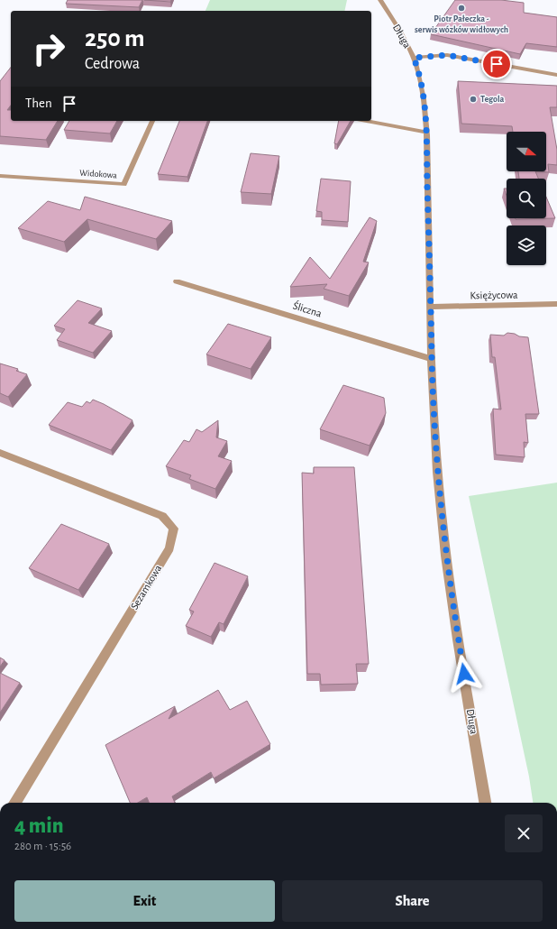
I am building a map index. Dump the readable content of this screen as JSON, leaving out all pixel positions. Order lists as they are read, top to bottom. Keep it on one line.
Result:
{"streets":{"street":["Długa","Widokowa","Księżycowa","Śliczna","Sezamkowa"]},"crossings":[["Długa","Księżycowa"],["Długa","Śliczna"]],"places":["Piotr Pałeczka - serwis wózków widłowych","Tegola"],"north":"right","page":{"turn":["250 m","Cedrowa"],"then":"Then","heading":["4 min","280 m · 15:56"],"buttons":["Exit","Share"]}}
